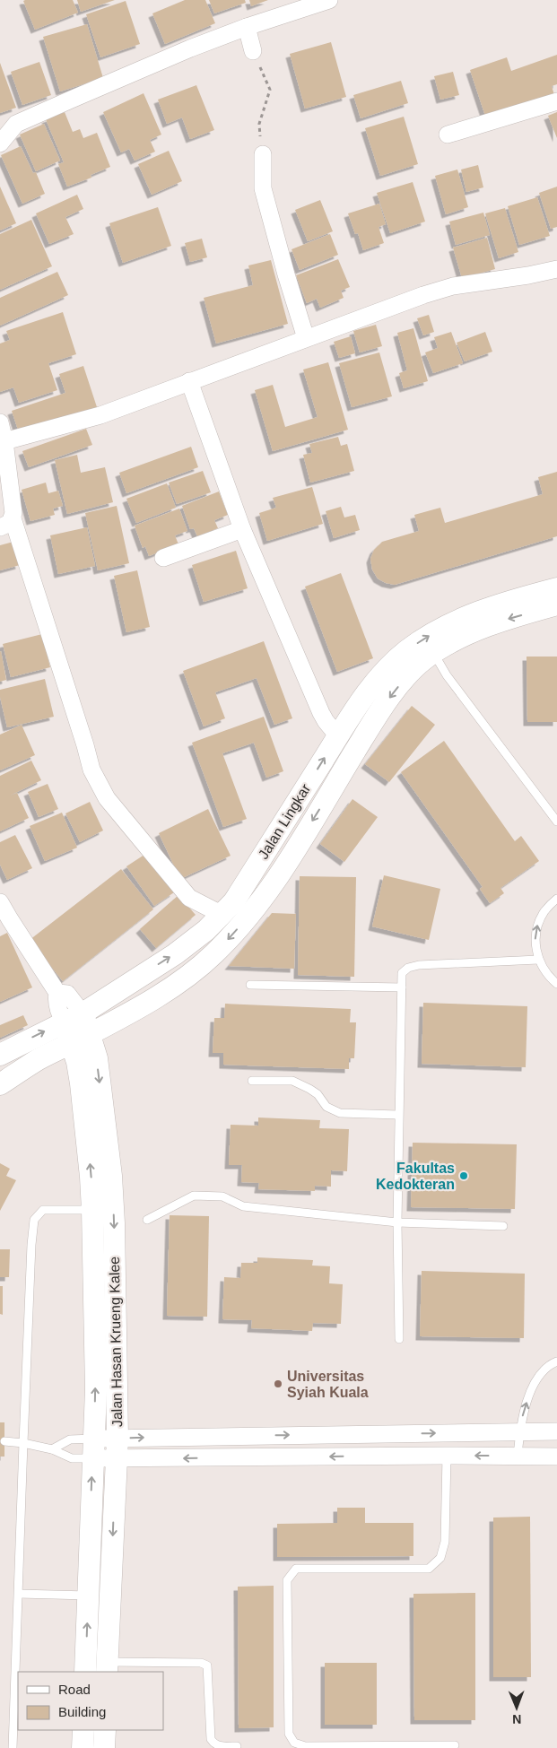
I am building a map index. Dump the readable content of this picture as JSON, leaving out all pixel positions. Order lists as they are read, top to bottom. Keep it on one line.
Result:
{"streets":{"street":["Jalan Lingkar","Jalan Hasan Krueng Kalee"]},"crossings":[["Jalan Lingkar","Jalan Hasan Krueng Kalee"]],"places":["Fakultas Kedokteran","Universitas Syiah Kuala"],"legend":["Road","Building"],"north":"bottom"}
